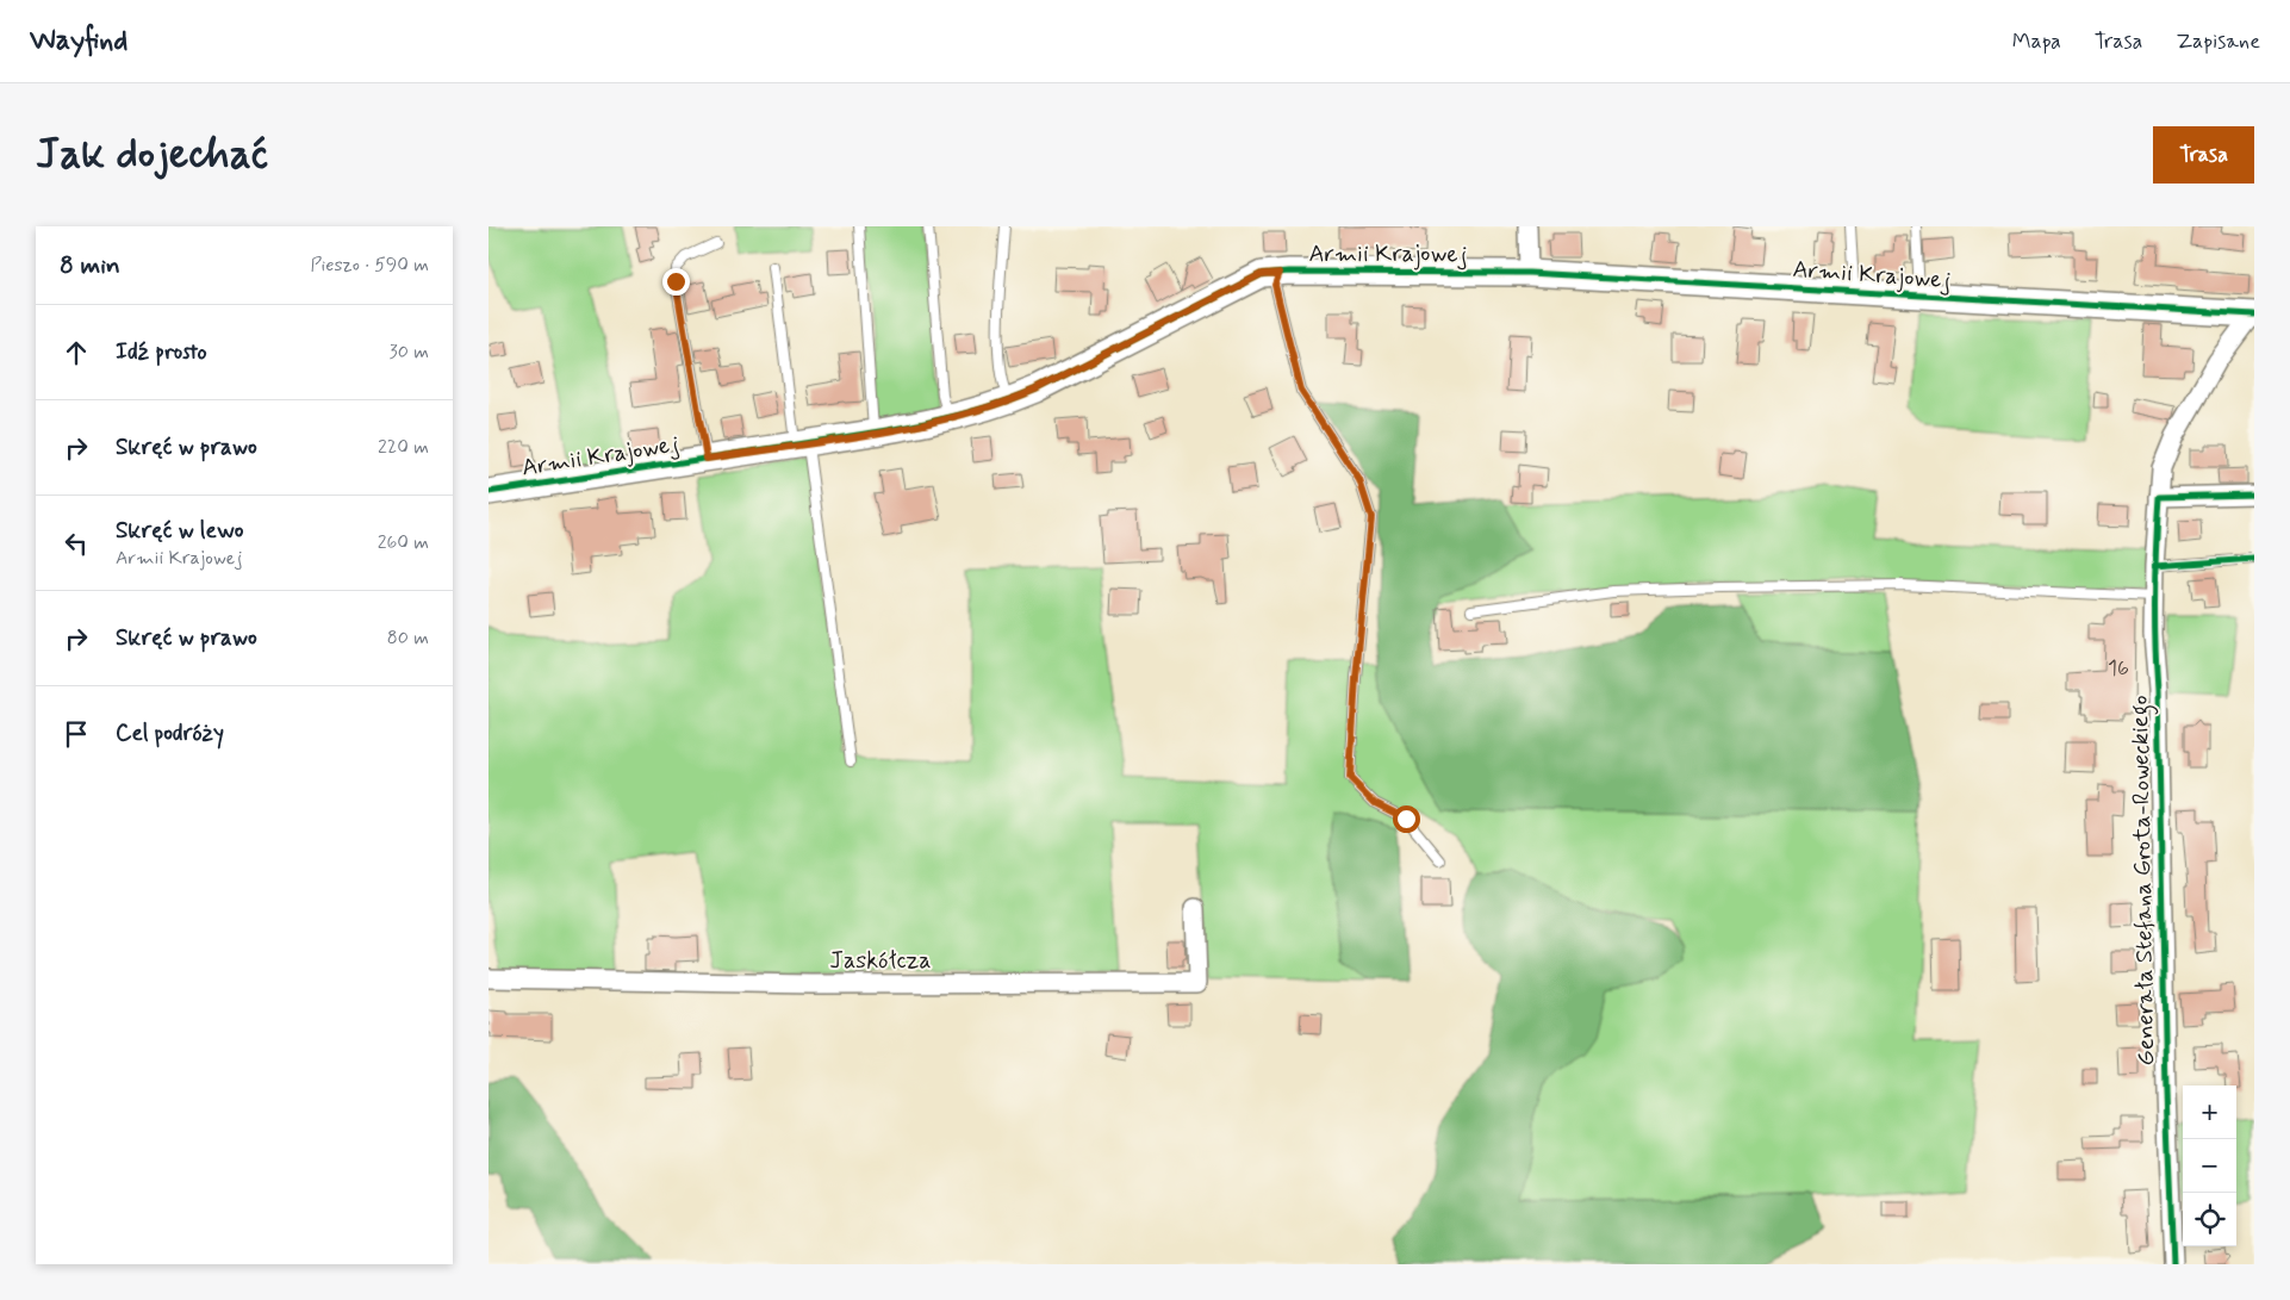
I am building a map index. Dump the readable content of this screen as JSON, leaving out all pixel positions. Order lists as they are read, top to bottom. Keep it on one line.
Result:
{"streets":{"street":["Armii Krajowej","Generała Stefana Grota-Roweckiego","Jaskółcza"]},"crossings":[["Armii Krajowej","Generała Stefana Grota-Roweckiego"]],"house_numbers":["16"],"page":{"header":"Wayfind","nav":["Mapa","Trasa","Zapisane"],"buttons":"Trasa","title":"Jak dojechać","heading":["8 min","Pieszo · 590 m"],"list":[["Idź prosto","30 m"],["Skręć w prawo","220 m"],["Skręć w lewo","Armii Krajowej","260 m"],["Skręć w prawo","80 m"],"Cel podróży"],"map_buttons":["+","−"]}}
